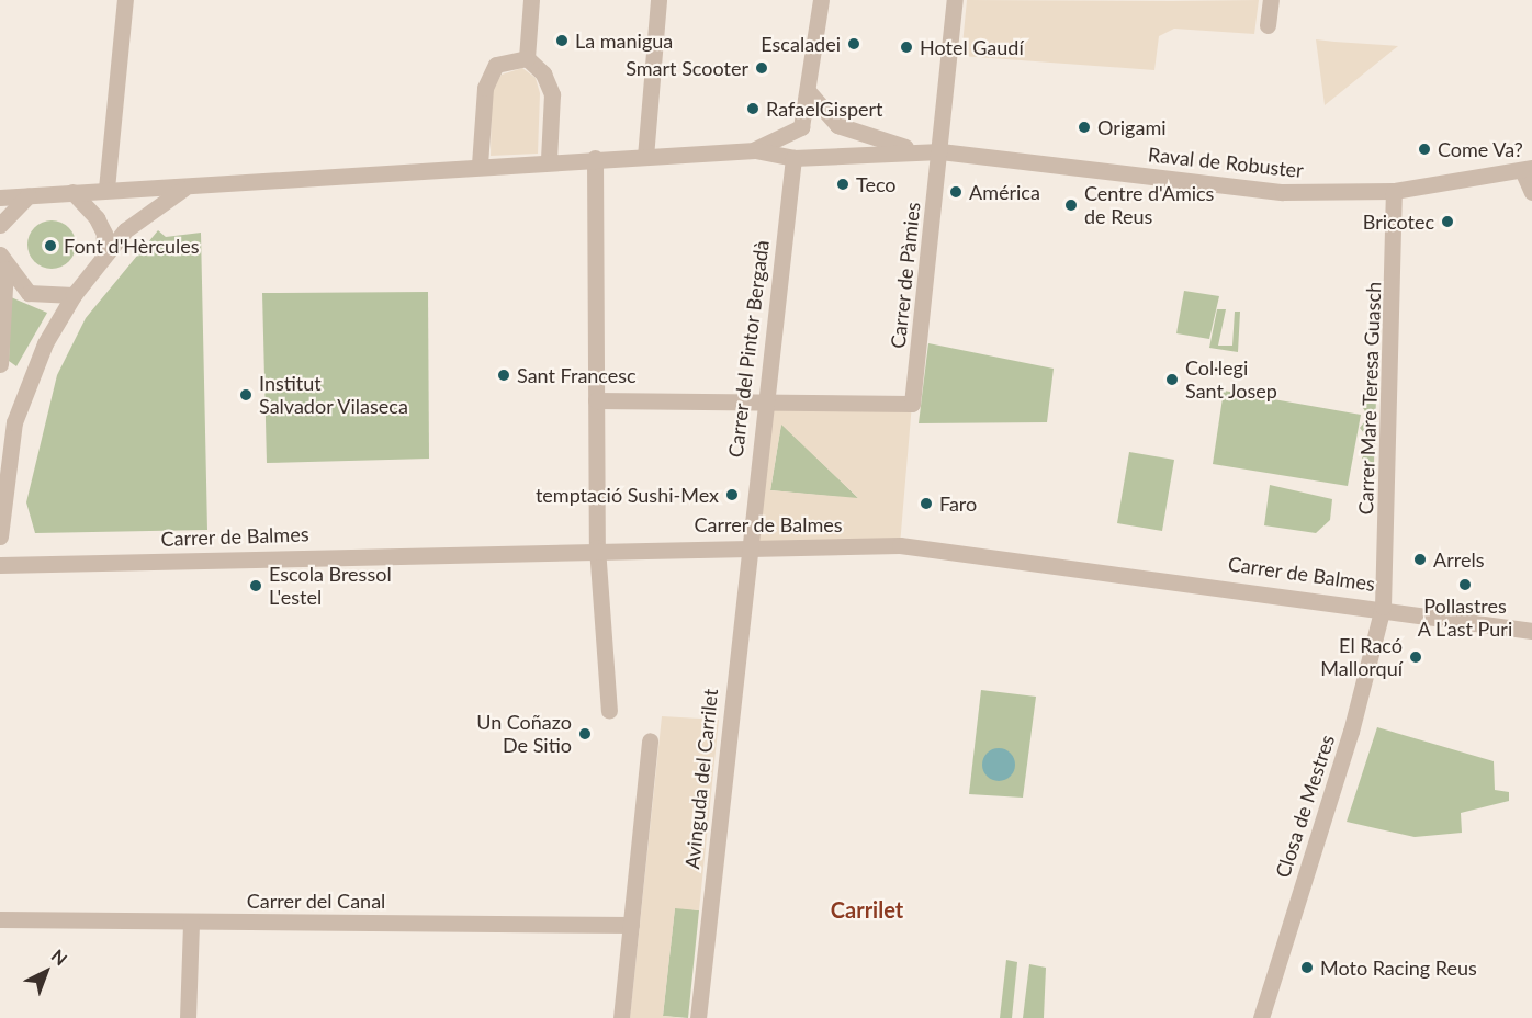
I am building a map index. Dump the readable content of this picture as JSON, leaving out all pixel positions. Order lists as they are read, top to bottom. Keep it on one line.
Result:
{"streets":{"street":["Raval de Robuster","Carrer de Pàmies","Carrer del Pintor Bergadà","Carrer Mare Teresa Guasch","Carrer de Balmes","Avinguda del Carrilet","Closa de Mestres","Carrer del Canal"]},"crossings":[["Raval de Robuster","Carrer de Pàmies"],["Raval de Robuster","Carrer del Pintor Bergadà"],["Raval de Robuster","Carrer Mare Teresa Guasch"],["Carrer de Pàmies","Carrer del Pintor Bergadà"],["Carrer del Pintor Bergadà","Carrer de Balmes"],["Carrer del Pintor Bergadà","Avinguda del Carrilet"],["Carrer Mare Teresa Guasch","Carrer de Balmes"],["Carrer Mare Teresa Guasch","Closa de Mestres"],["Carrer de Balmes","Avinguda del Carrilet"],["Carrer de Balmes","Closa de Mestres"]],"districts":["Carrilet"],"places":["La manigua","Escaladei","Hotel Gaudí","Smart Scooter","RafaelGispert","Origami","Come Va?","Teco","América","Centre d'Amics de Reus","Bricotec","Font d'Hèrcules","Sant Francesc","Col·legi Sant Josep","Institut Salvador Vilaseca","temptació Sushi-Mex","Faro","Arrels","Pollastres A L’ast Puri","Escola Bressol L'estel","El Racó Mallorquí","Un Coñazo De Sitio","Moto Racing Reus"],"north":"top right"}
